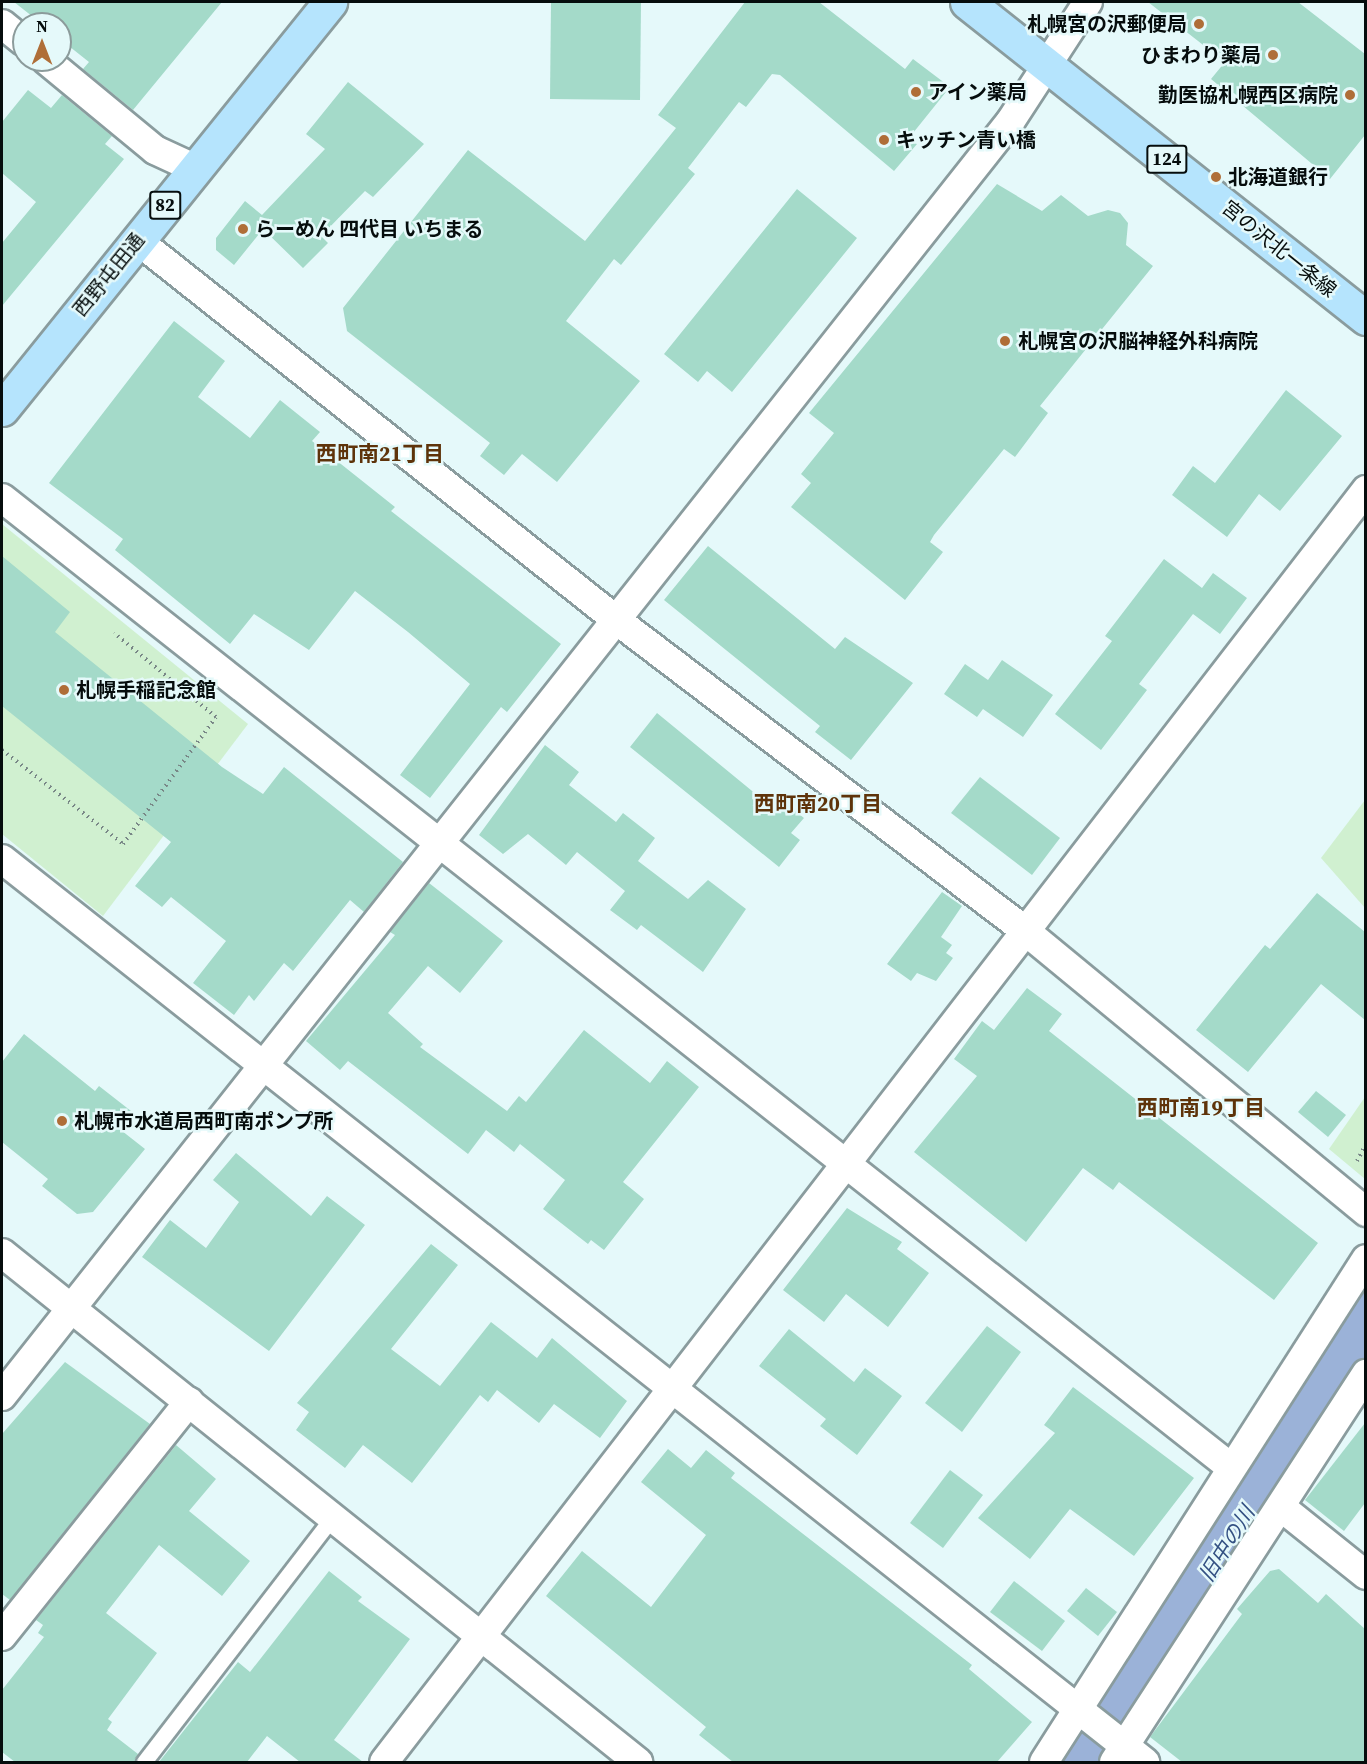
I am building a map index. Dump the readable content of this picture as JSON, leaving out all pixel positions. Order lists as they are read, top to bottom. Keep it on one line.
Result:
{"streets":{"main road":["124","82","宮の沢北一条線","西野屯田通"]},"districts":["西町南21丁目","西町南20丁目","西町南19丁目"],"water":["旧中の川"],"places":["札幌宮の沢郵便局","ひまわり薬局","アイン薬局","勤医協札幌西区病院","キッチン青い橋","北海道銀行","らーめん 四代目 いちまる","札幌宮の沢脳神経外科病院","札幌手稲記念館","札幌市水道局西町南ポンプ所"],"north":"top"}
